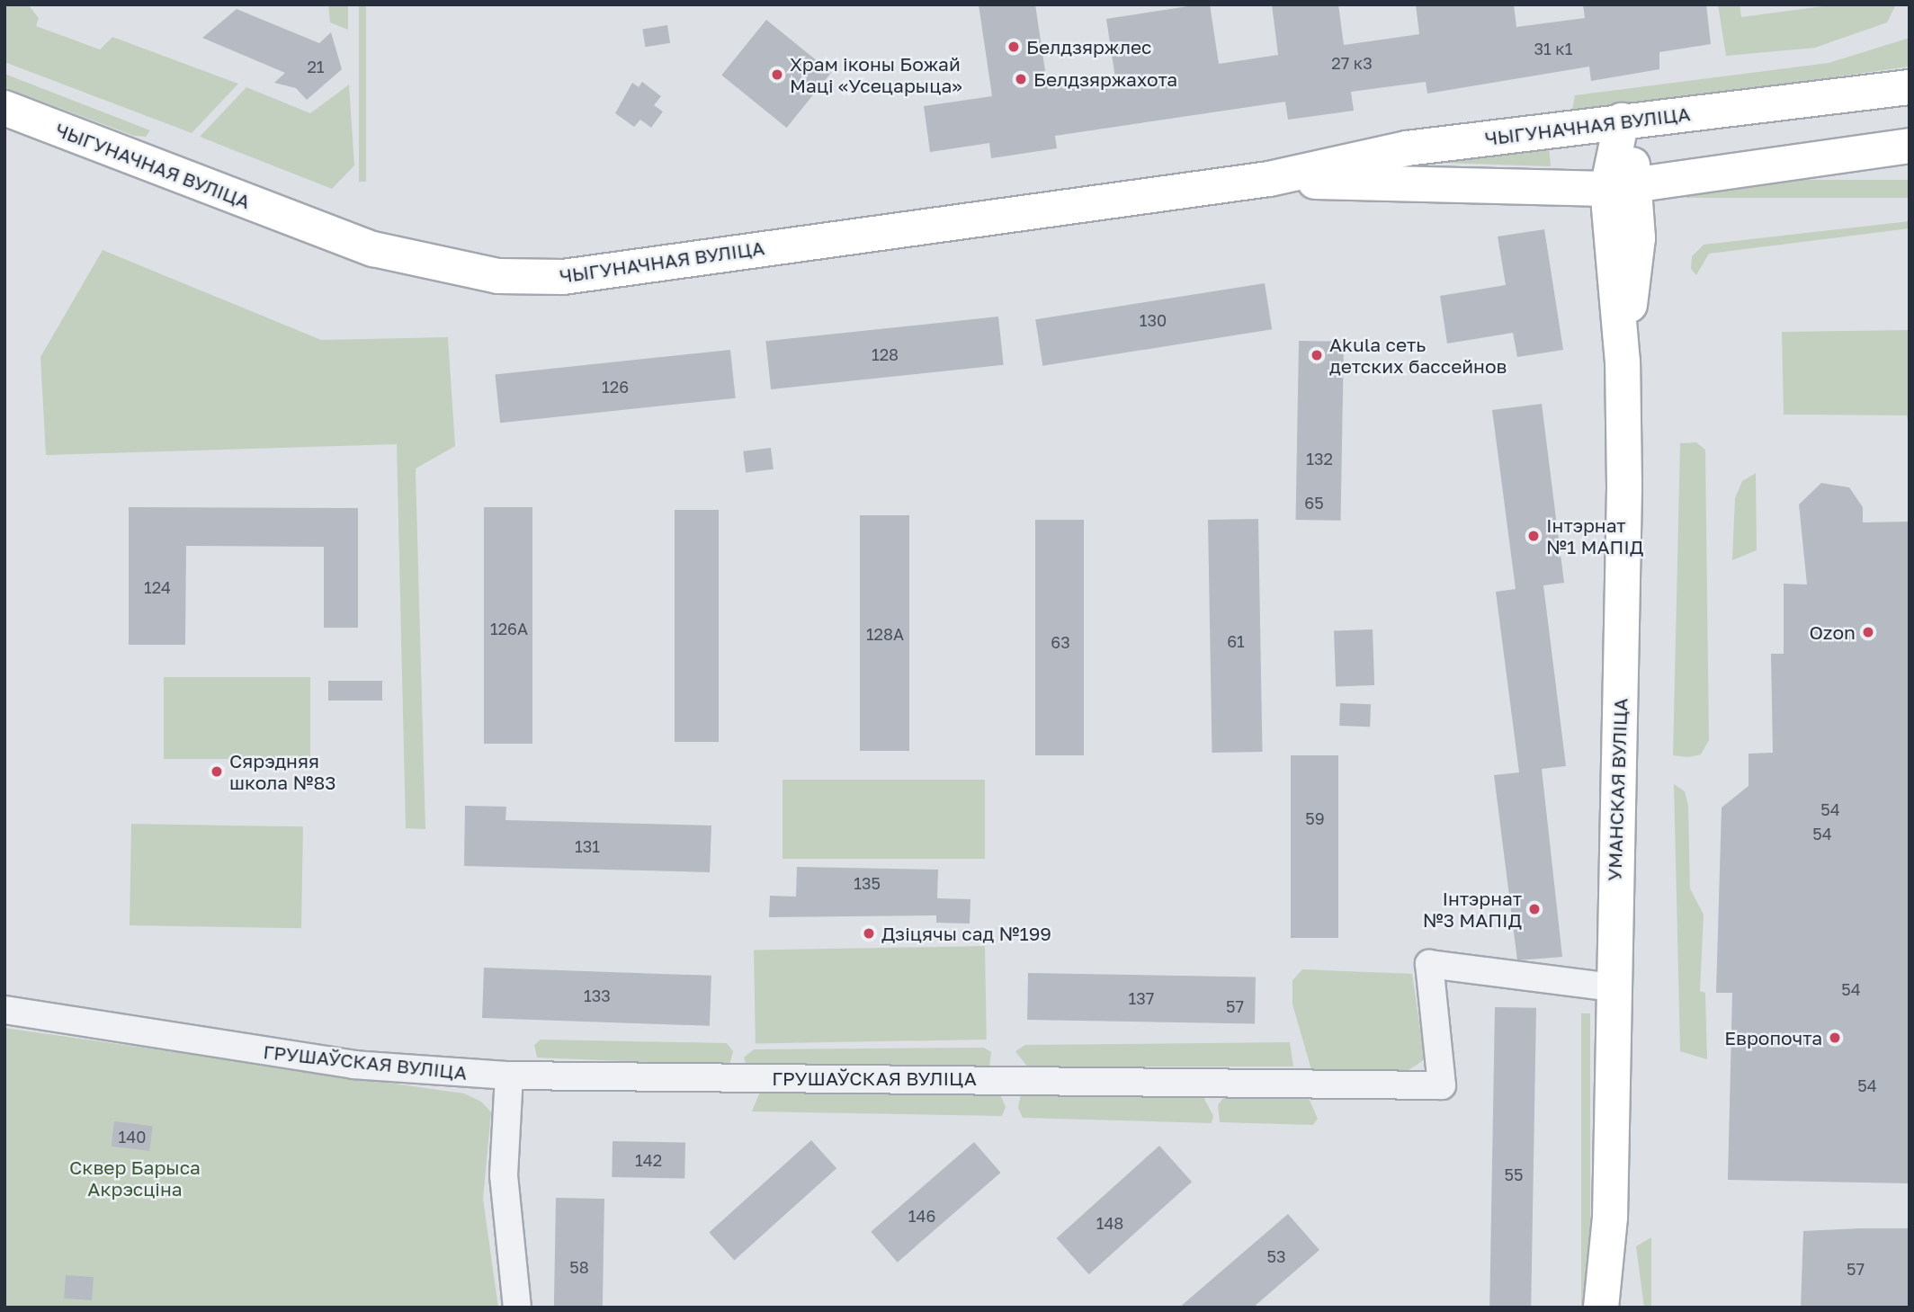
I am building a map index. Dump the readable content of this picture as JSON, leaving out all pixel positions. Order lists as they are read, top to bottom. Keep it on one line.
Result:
{"streets":{"main road":["ЧЫГУНАЧНАЯ ВУЛІЦА","УМАНСКАЯ ВУЛІЦА"],"street":["ГРУШАЎСКАЯ ВУЛІЦА"]},"crossings":[["ЧЫГУНАЧНАЯ ВУЛІЦА","УМАНСКАЯ ВУЛІЦА"],["УМАНСКАЯ ВУЛІЦА","ГРУШАЎСКАЯ ВУЛІЦА"]],"parks":["Сквер Барыса Акрэсціна"],"places":["Белдзяржлес","Храм іконы Божай Маці «Усецарыца»","Белдзяржахота","Akula сеть детских бассейнов","Інтэрнат №1 МАПІД","Ozon","Сярэдняя школа №83","Інтэрнат №3 МАПІД","Дзіцячы сад №199","Европочта"],"house_numbers":["31 к1","27 к3","21","130","128","126","132","65","124","126А","128А","61","63","54","59","54","131","135","54","133","137","57","54","140","142","55","146","148","53","58","57"]}
